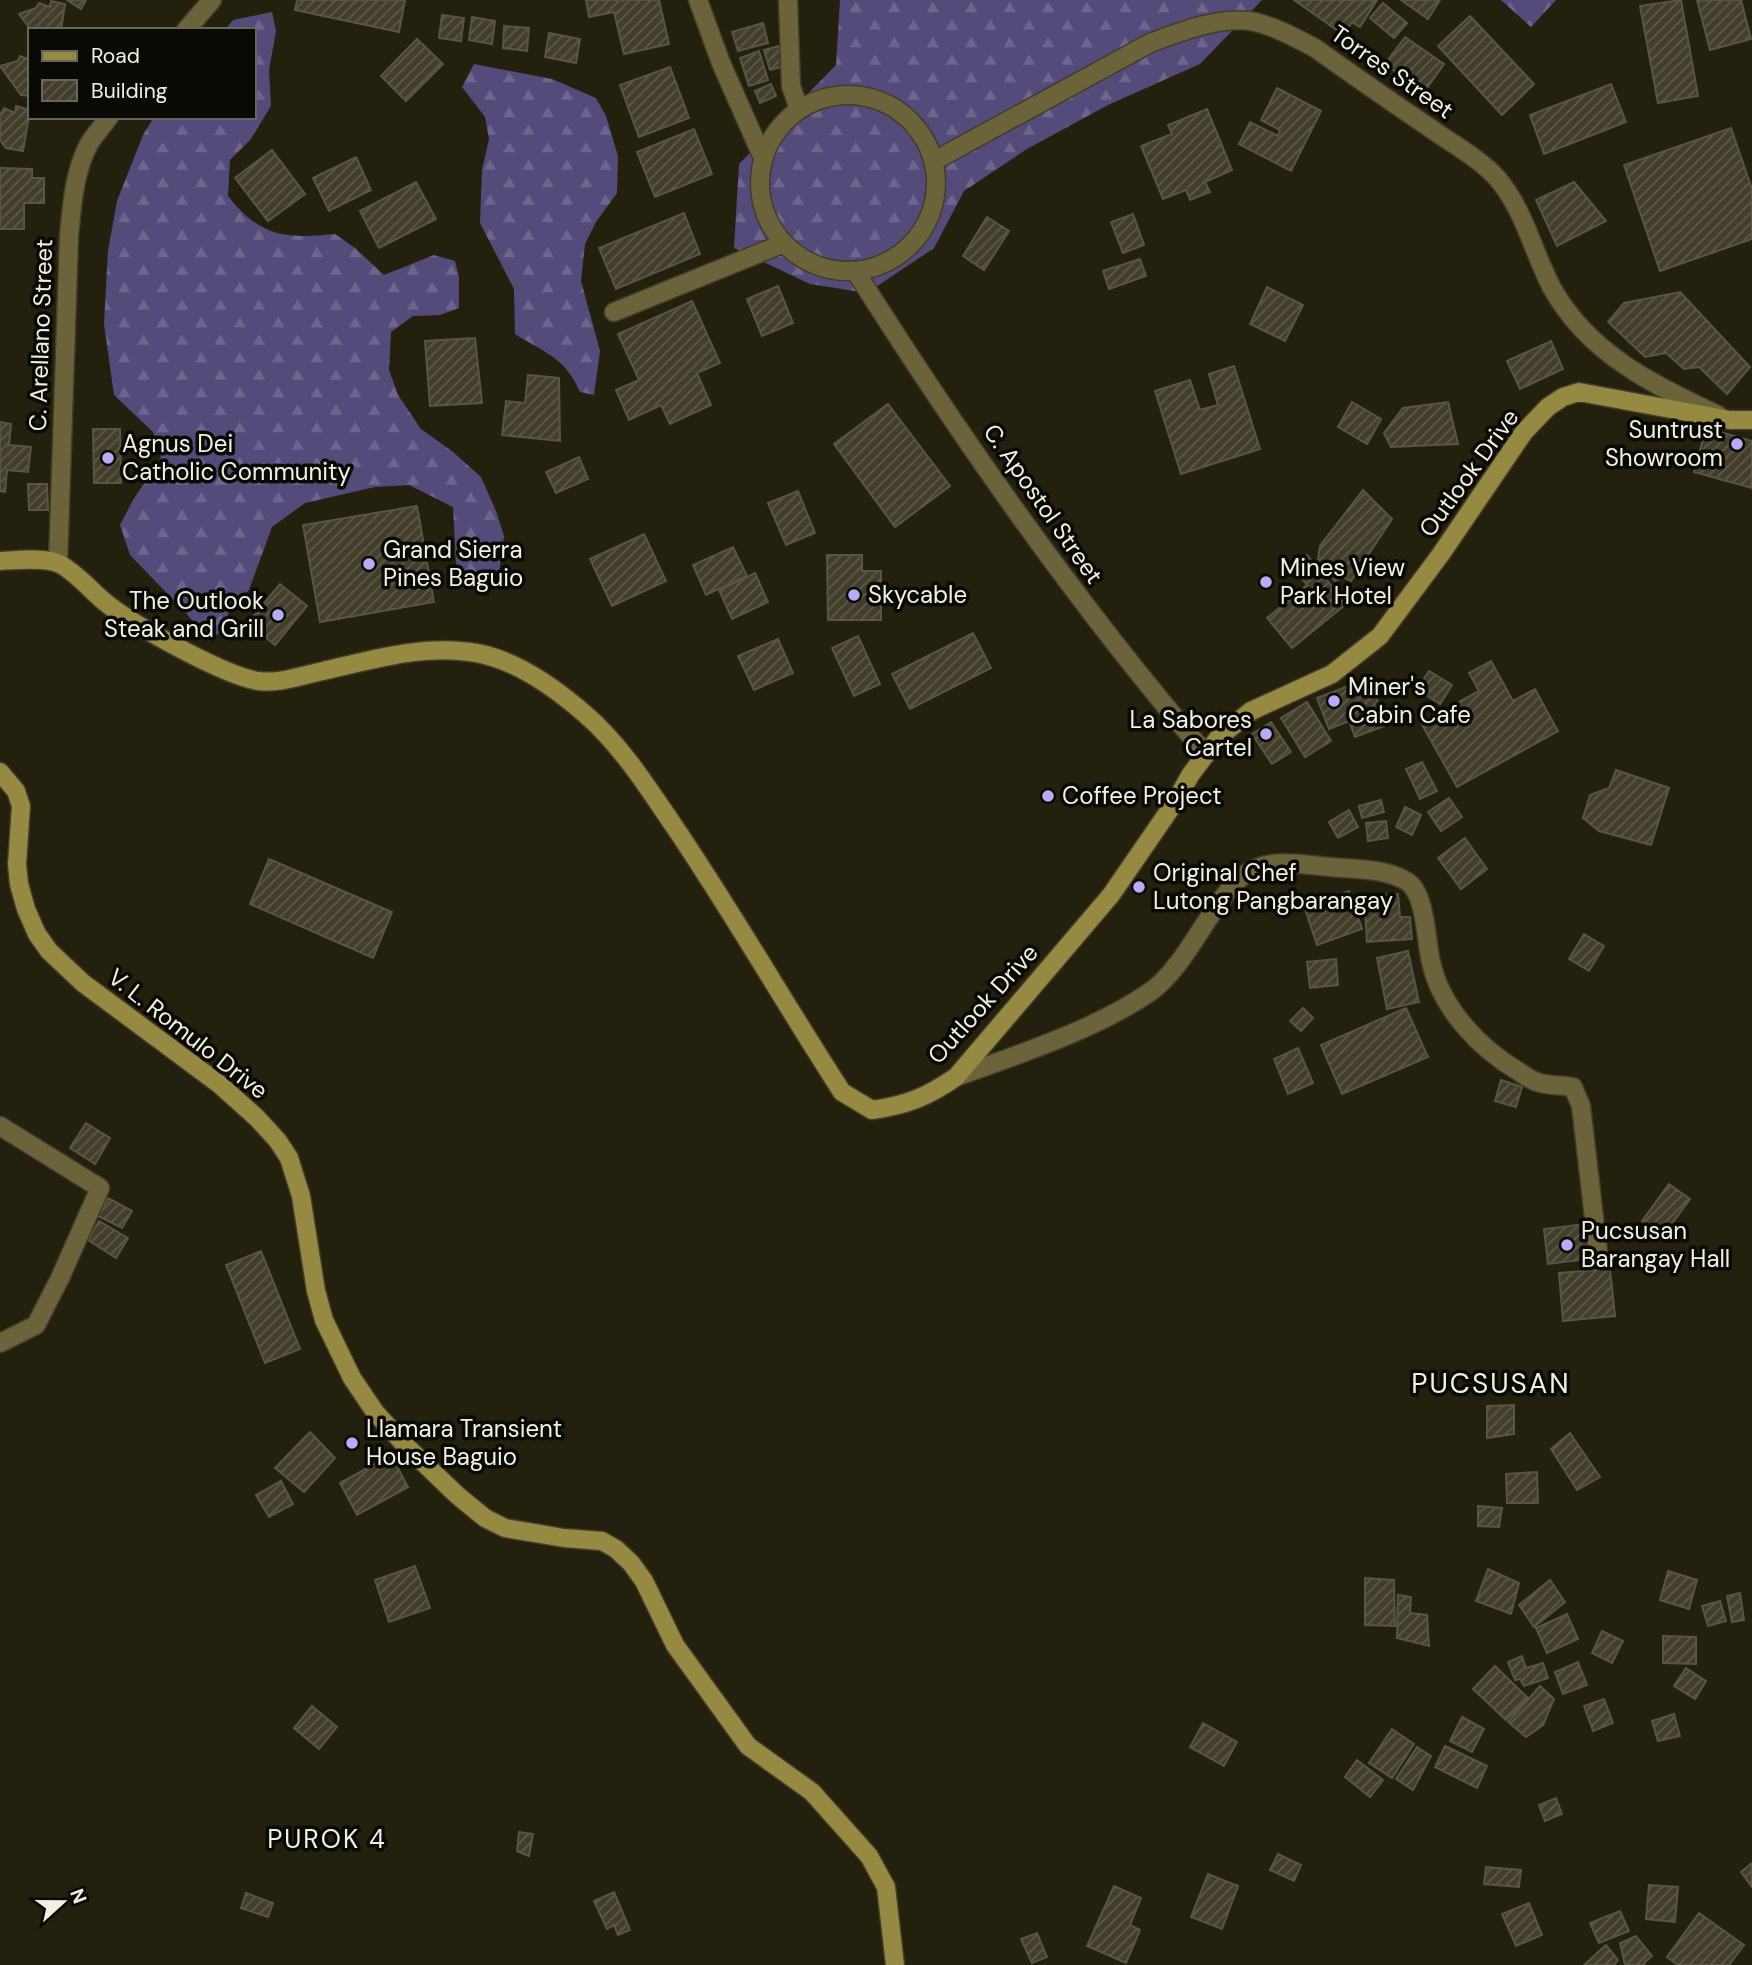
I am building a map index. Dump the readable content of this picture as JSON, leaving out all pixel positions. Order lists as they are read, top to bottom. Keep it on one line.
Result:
{"streets":{"street":["Torres Street","C. Arellano Street","Outlook Drive","C. Apostol Street","V. L. Romulo Drive"]},"crossings":[["Torres Street","Outlook Drive"],["Torres Street","C. Apostol Street"],["C. Arellano Street","Outlook Drive"],["Outlook Drive","C. Apostol Street"]],"districts":["PUCSUSAN","PUROK 4"],"places":["Suntrust Showroom","Agnus Dei Catholic Community","Grand Sierra Pines Baguio","Mines View Park Hotel","Skycable","The Outlook Steak and Grill","Miner's Cabin Cafe","La Sabores Cartel","Coffee Project","Original Chef Lutong Pangbarangay","Pucsusan Barangay Hall","Llamara Transient House Baguio"],"legend":["Road","Building"],"north":"right"}
